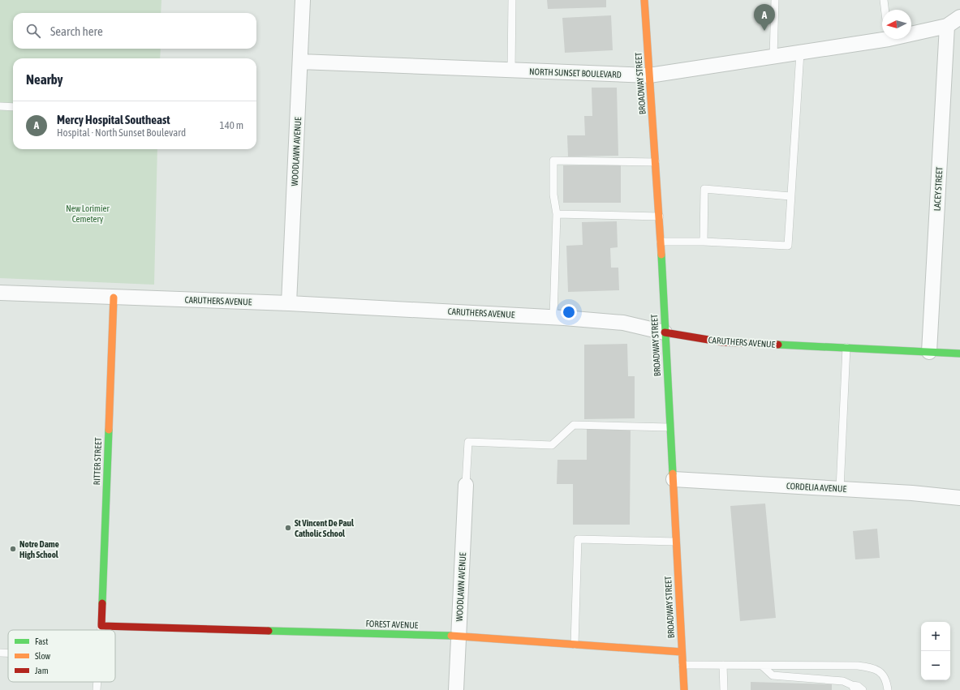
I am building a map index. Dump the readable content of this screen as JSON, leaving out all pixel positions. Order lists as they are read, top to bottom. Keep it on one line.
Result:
{"streets":{"street":["NORTH SUNSET BOULEVARD","BROADWAY STREET","WOODLAWN AVENUE","LACEY STREET","CARUTHERS AVENUE","RITTER STREET","CORDELIA AVENUE","FOREST AVENUE"]},"crossings":[["NORTH SUNSET BOULEVARD","BROADWAY STREET"],["NORTH SUNSET BOULEVARD","WOODLAWN AVENUE"],["NORTH SUNSET BOULEVARD","LACEY STREET"],["BROADWAY STREET","CARUTHERS AVENUE"],["BROADWAY STREET","CORDELIA AVENUE"],["BROADWAY STREET","FOREST AVENUE"],["WOODLAWN AVENUE","CARUTHERS AVENUE"],["WOODLAWN AVENUE","FOREST AVENUE"],["LACEY STREET","CARUTHERS AVENUE"],["CARUTHERS AVENUE","RITTER STREET"],["RITTER STREET","FOREST AVENUE"]],"parks":["New Lorimier Cemetery"],"places":["St Vincent De Paul Catholic School","Notre Dame High School"],"legend":["Fast","Slow","Jam"],"north":"left","page":{"pins":"A","search":"Search here","heading":"Nearby","list":[{"mark":"A","name":"Mercy Hospital Southeast","note":"Hospital · North Sunset Boulevard","value":"140 m"}],"map_buttons":["+","−"]}}
